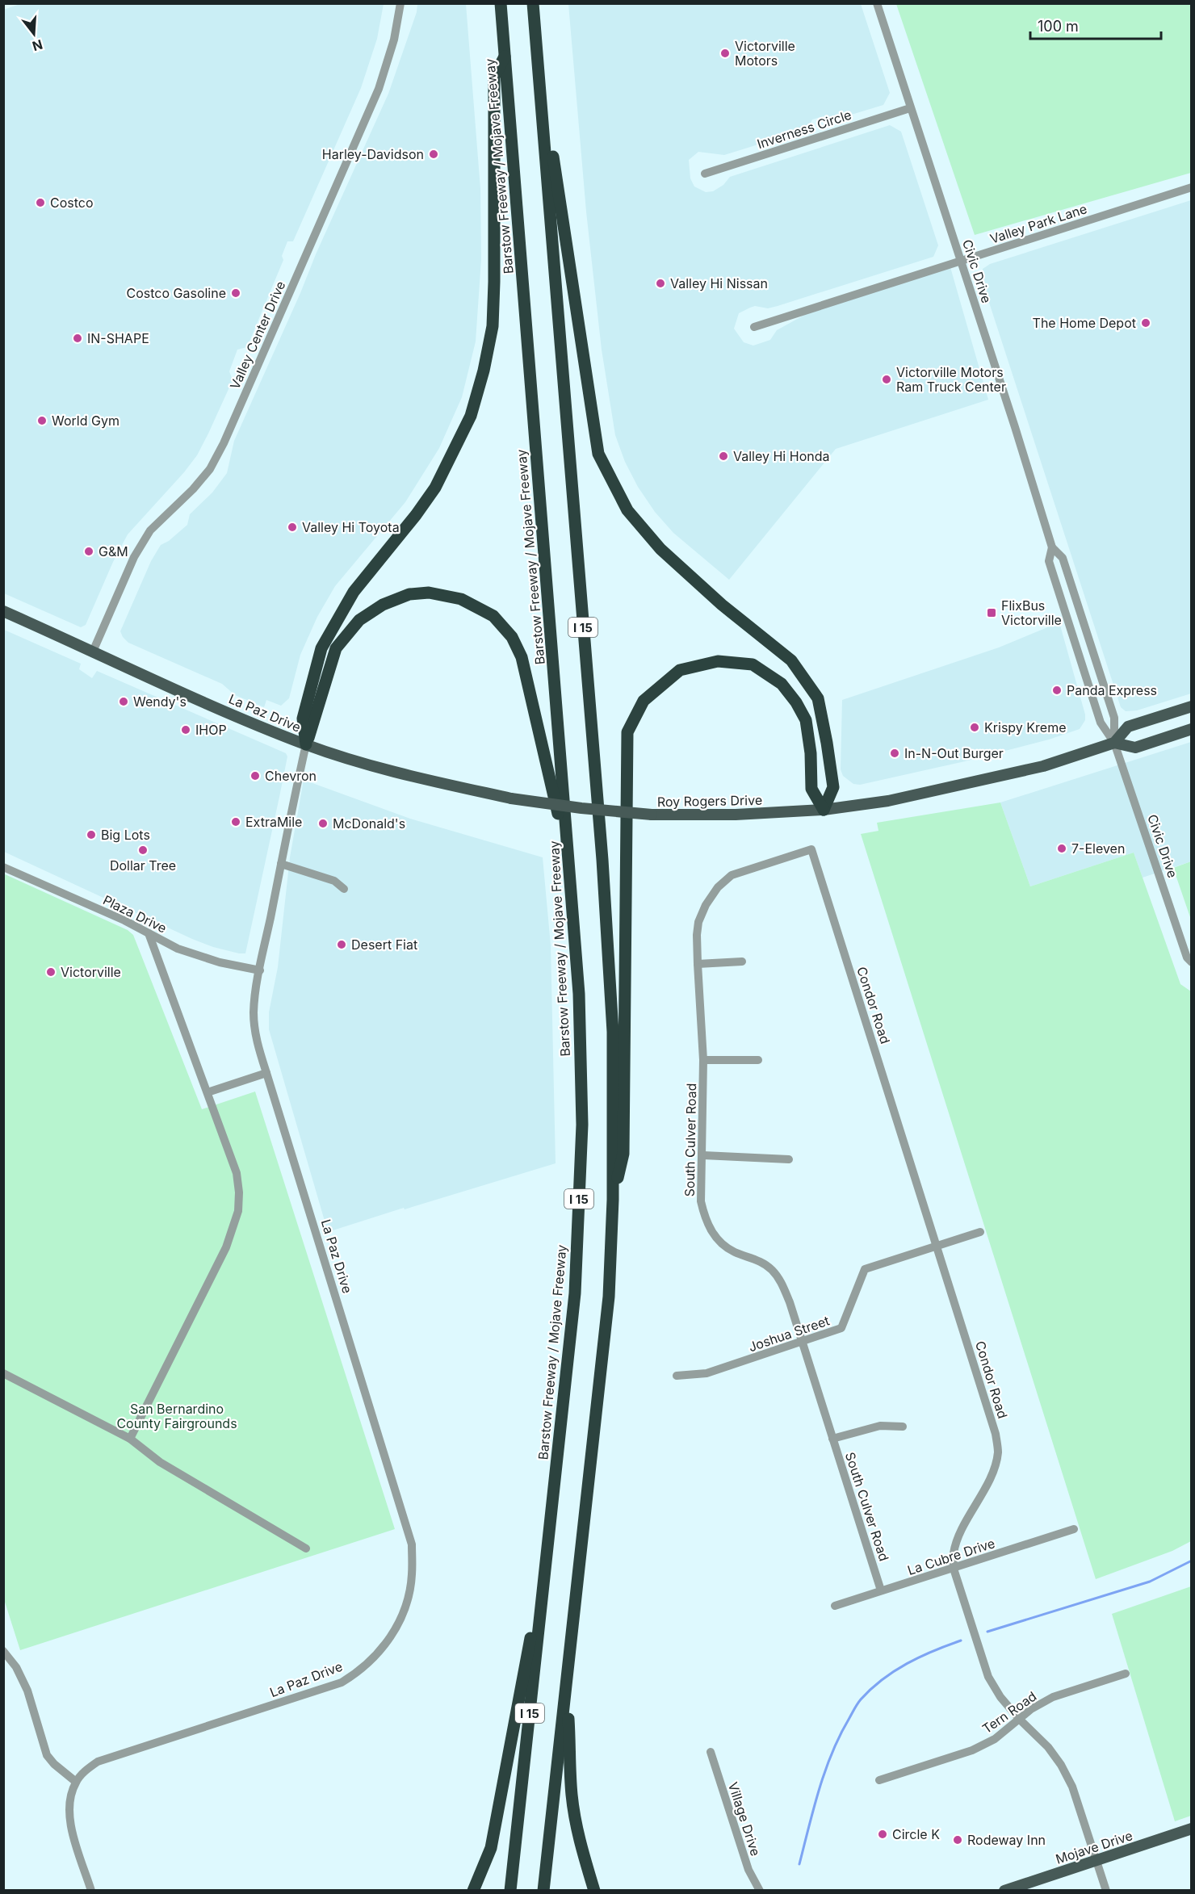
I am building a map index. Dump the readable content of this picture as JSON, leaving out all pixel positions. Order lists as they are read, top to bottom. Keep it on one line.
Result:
{"streets":{"highway":["Barstow Freeway / Mojave Freeway","I 15"],"main road":["La Paz Drive","Roy Rogers Drive","Mojave Drive"],"street":["Inverness Circle","Valley Park Lane","Civic Drive","Valley Center Drive","Plaza Drive","Condor Road","South Culver Road","Joshua Street","La Cubre Drive","Tern Road","Village Drive"]},"crossings":[["Inverness Circle","Civic Drive"],["Valley Park Lane","Civic Drive"],["Civic Drive","Roy Rogers Drive"],["Valley Center Drive","La Paz Drive"],["La Paz Drive","Roy Rogers Drive"],["La Paz Drive","Plaza Drive"],["Condor Road","South Culver Road"],["Condor Road","Joshua Street"],["Condor Road","La Cubre Drive"],["Condor Road","Tern Road"],["Condor Road","Mojave Drive"],["South Culver Road","Joshua Street"],["South Culver Road","La Cubre Drive"]],"parks":["San Bernardino County Fairgrounds"],"places":{"other":["Victorville Motors","Harley-Davidson","Costco","Valley Hi Nissan","Costco Gasoline","The Home Depot","IN-SHAPE","Victorville Motors Ram Truck Center","World Gym","Valley Hi Honda","Valley Hi Toyota","G&M","Panda Express","Wendy's","Krispy Kreme","IHOP","In-N-Out Burger","Chevron","ExtraMile","McDonald's","Big Lots","7-Eleven","Dollar Tree","Desert Fiat","Victorville","Circle K","Rodeway Inn"],"transit":["FlixBus Victorville"]},"scale_bar":"100 m","north":"bottom"}
